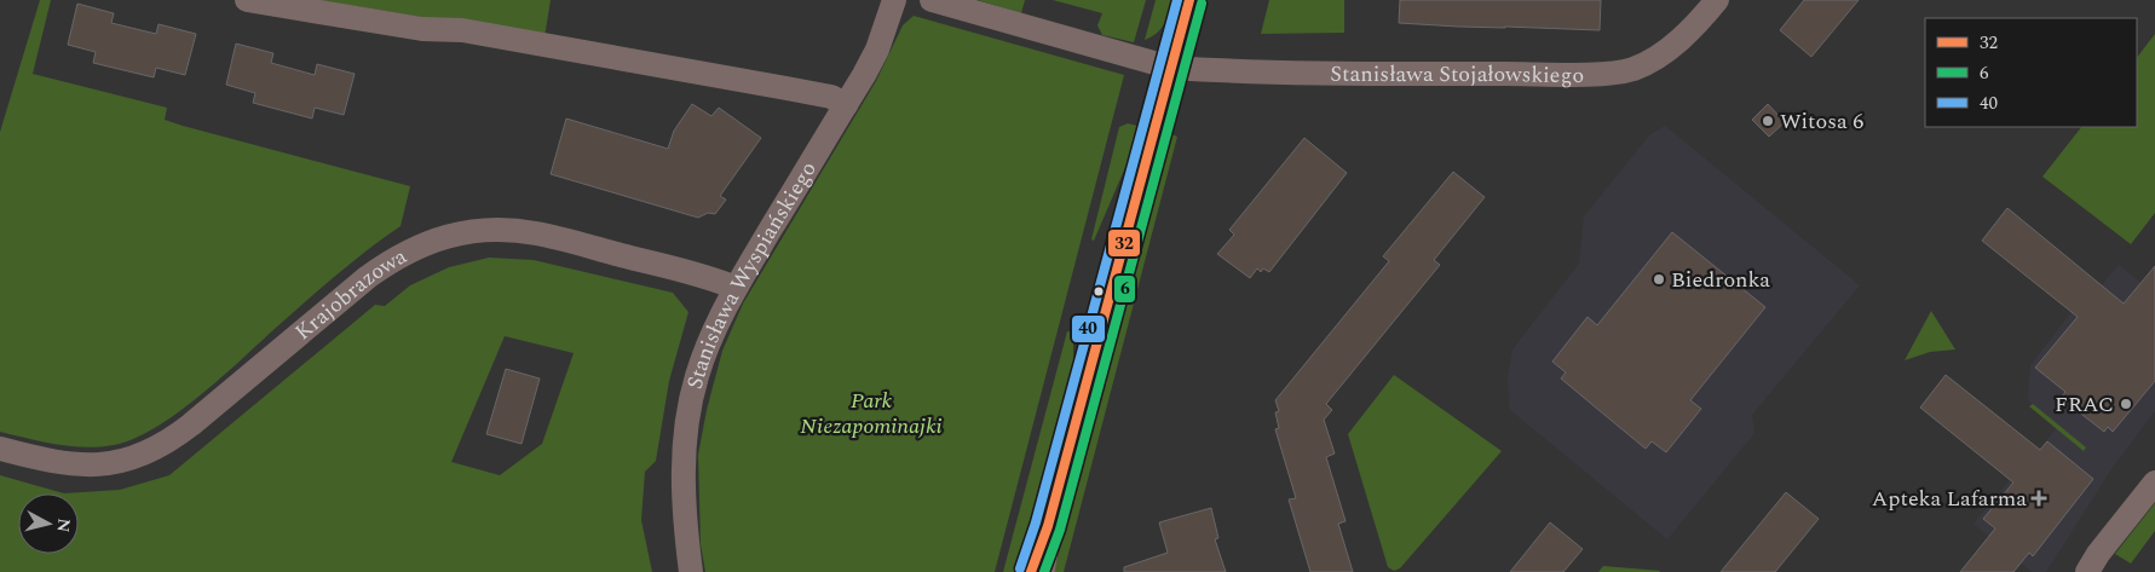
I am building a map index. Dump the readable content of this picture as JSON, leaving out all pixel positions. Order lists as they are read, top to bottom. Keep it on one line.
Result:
{"streets":{"street":["Stanisława Stojałowskiego","Stanisława Wyspiańskiego","Krajobrazowa"]},"crossings":[["Stanisława Wyspiańskiego","Krajobrazowa"]],"parks":["Park Niezapominajki"],"places":{"other":["Witosa 6","Biedronka","FRAC"],"health":["Apteka Lafarma"]},"lines":["transit line 32","transit line 40","transit line 6"],"legend":["32","6","40"],"north":"right"}
